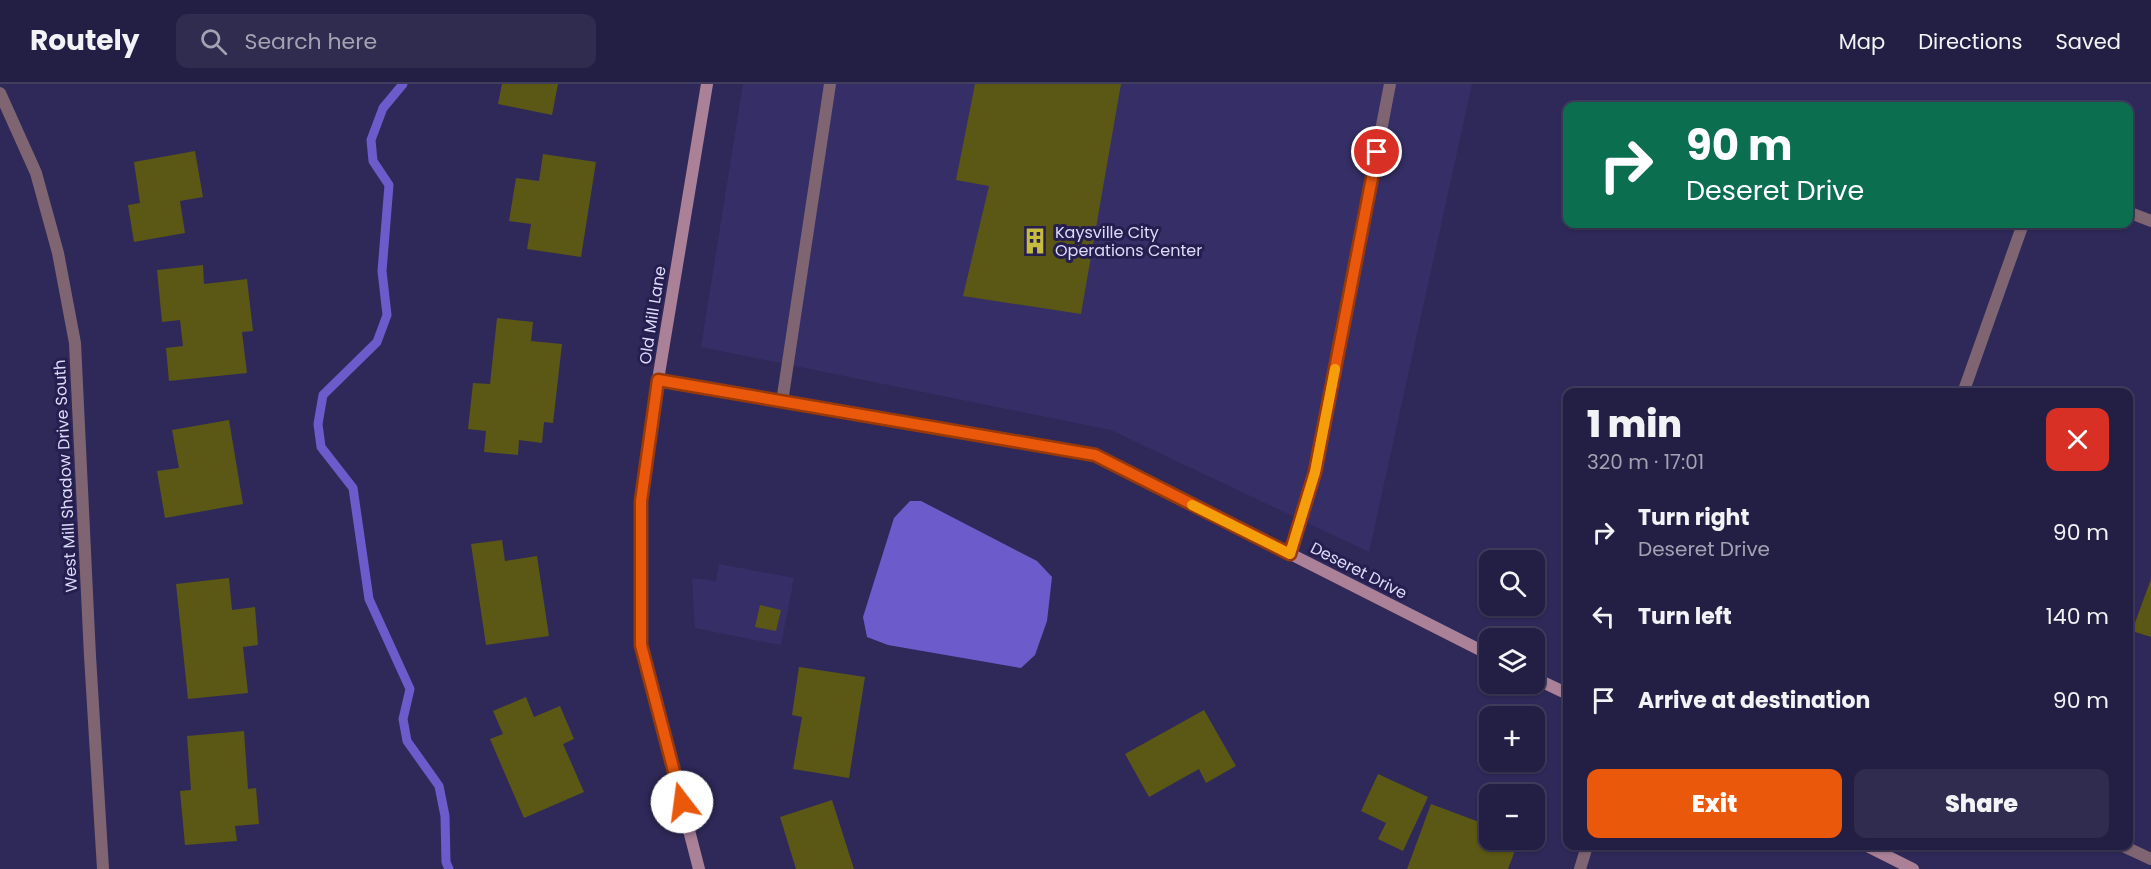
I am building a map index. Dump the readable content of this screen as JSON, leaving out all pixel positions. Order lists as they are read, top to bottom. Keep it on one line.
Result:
{"streets":{"street":["Old Mill Lane","West Mill Shadow Drive South","Deseret Drive"]},"crossings":[["Old Mill Lane","Deseret Drive"]],"places":{"building":["Kaysville City Operations Center"]},"page":{"header":"Routely","search":"Search here","nav":["Map","Directions","Saved"],"turn":["90 m","Deseret Drive"],"heading":["1 min","320 m · 17:01"],"list":[{"name":"Turn right","note":"Deseret Drive","value":"90 m"},{"name":"Turn left","value":"140 m"},{"name":"Arrive at destination","value":"90 m"}],"map_buttons":["+","−"],"buttons":["Exit","Share"]}}
